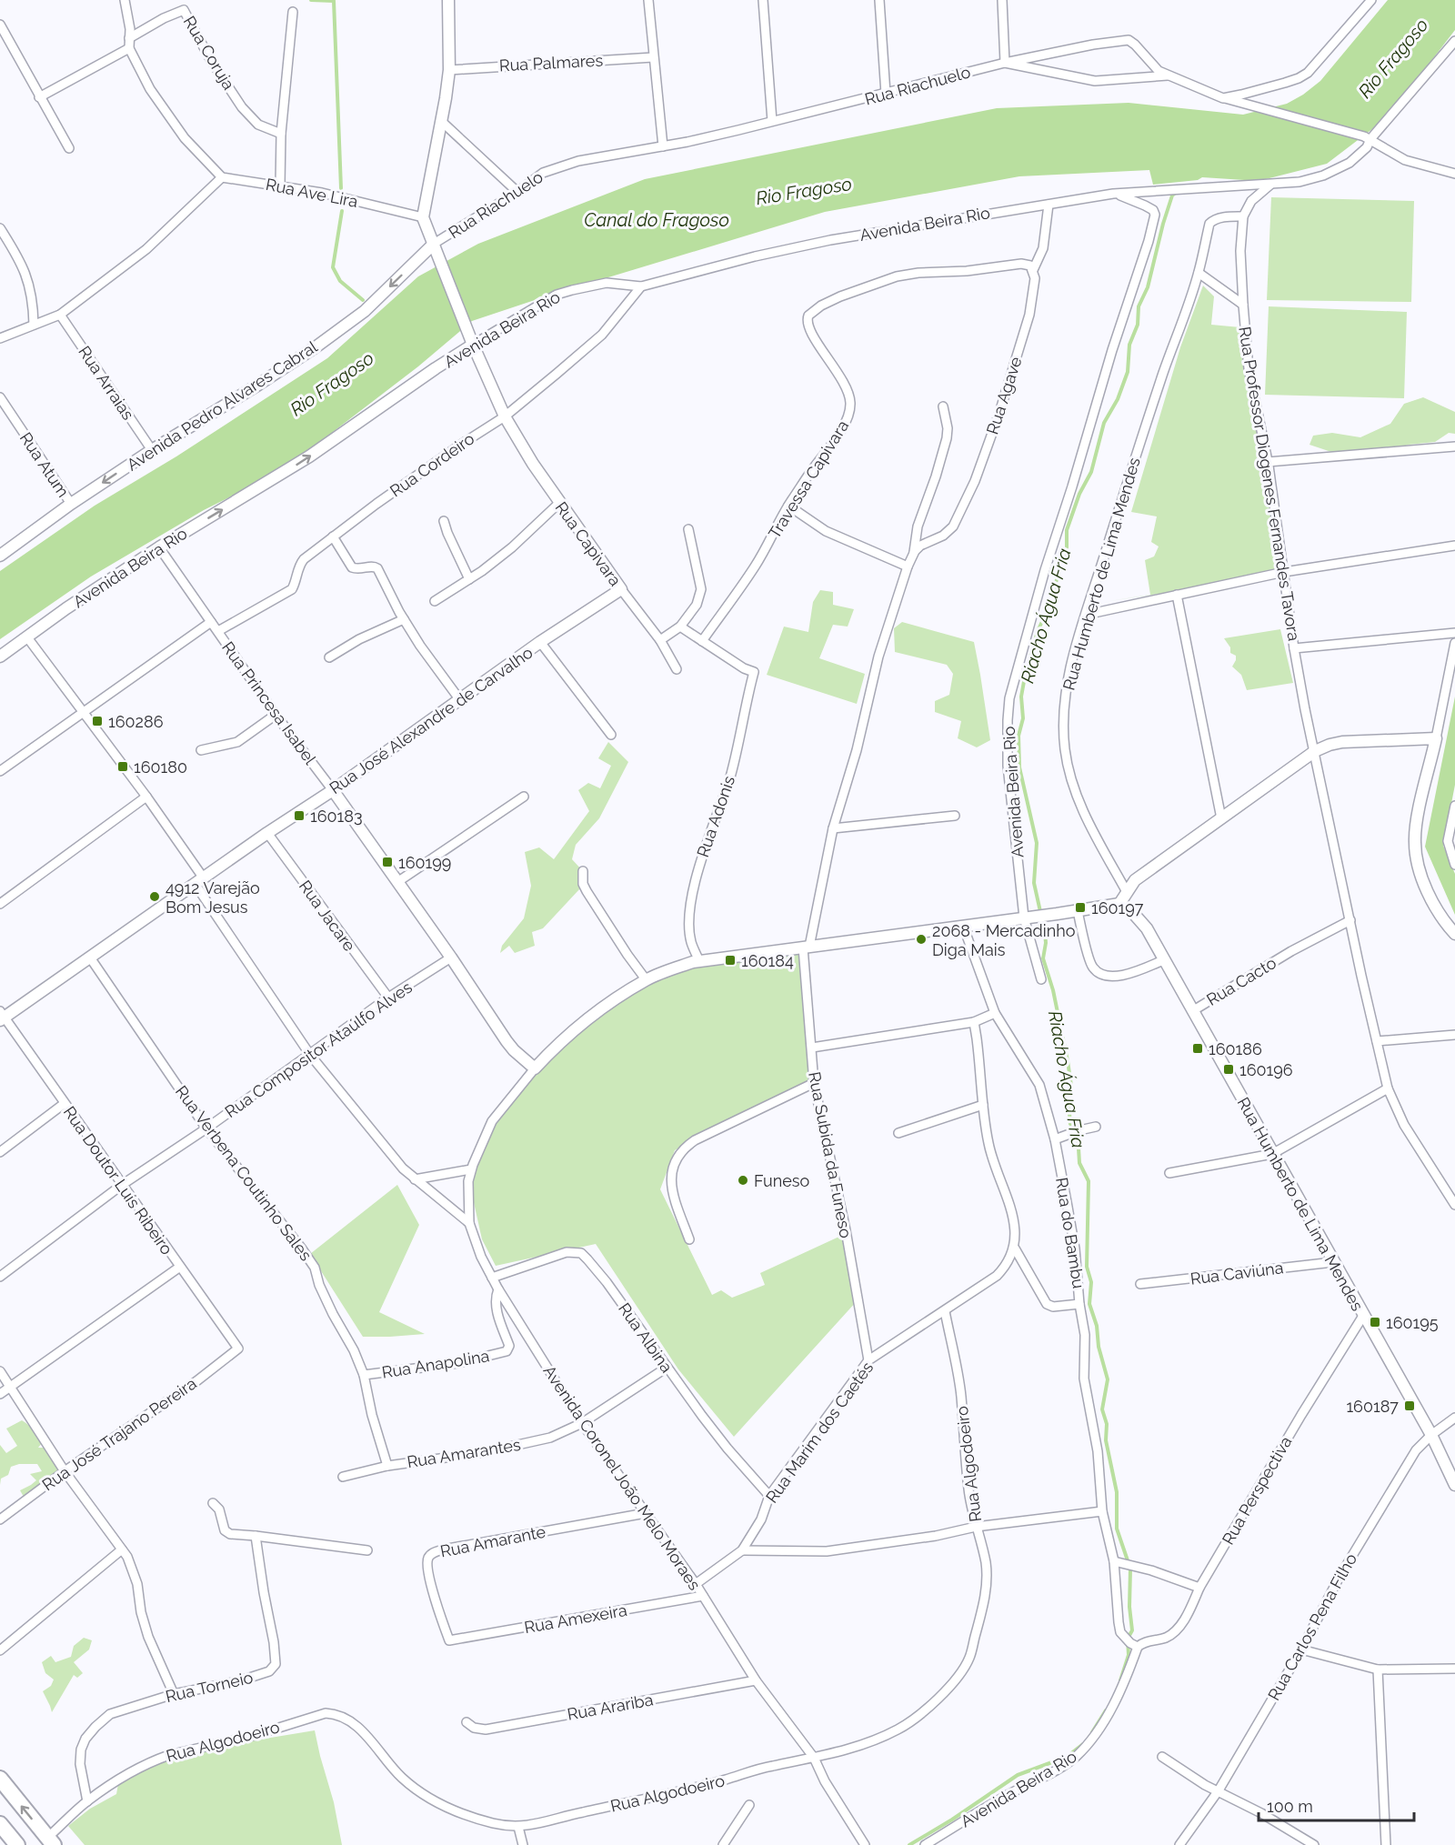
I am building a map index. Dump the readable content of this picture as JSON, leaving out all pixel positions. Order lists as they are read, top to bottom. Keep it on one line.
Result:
{"streets":{"main road":["Avenida Beira Rio","Avenida Pedro Alvares Cabral","Rua Capivara","Rua Humberto de Lima Mendes","Rua Princesa Isabel","Rua José Alexandre de Carvalho"],"street":["Rua Coruja","Rua Palmares","Rua Riachuelo","Rua Ave Lira","Rua Arraias","Rua Agave","Rua Atum","Rua Cordeiro","Travessa Capivara","Rua Professor Diogenes Fernandes Tavora","Rua Adonis","Rua Jacare","Rua Cacto","Rua Compositor Ataúlfo Alves","Rua Subida da Funeso","Rua Verbena Coutinho Sales","Rua Doutor Luís Ribeiro","Rua do Bambu","Rua Caviúna","Rua Albina","Rua Anapolina","Rua Marim dos Caetés","Rua José Trajano Pereira","Rua Amarantes","Rua Algodoeiro","Avenida Coronel João Melo Moraes","Rua Perspectiva","Rua Amarante","Rua Amexeira","Rua Carlos Pena Filho","Rua Torneio","Rua Arariba"]},"crossings":[["Rua Riachuelo","Avenida Pedro Alvares Cabral"],["Avenida Beira Rio","Rua Cordeiro"],["Avenida Beira Rio","Rua Capivara"],["Avenida Beira Rio","Rua Princesa Isabel"],["Avenida Beira Rio","Rua Perspectiva"],["Rua Arraias","Avenida Pedro Alvares Cabral"],["Rua Agave","Travessa Capivara"],["Avenida Pedro Alvares Cabral","Rua Atum"],["Rua Cordeiro","Rua Capivara"],["Rua Cordeiro","Rua Princesa Isabel"],["Travessa Capivara","Rua Adonis"],["Rua Professor Diogenes Fernandes Tavora","Rua Humberto de Lima Mendes"],["Rua Professor Diogenes Fernandes Tavora","Rua Cacto"],["Rua Capivara","Rua José Alexandre de Carvalho"],["Rua Humberto de Lima Mendes","Rua Cacto"],["Rua Humberto de Lima Mendes","Rua Caviúna"],["Rua Humberto de Lima Mendes","Rua Perspectiva"],["Rua Humberto de Lima Mendes","Rua Carlos Pena Filho"],["Rua Princesa Isabel","Rua José Alexandre de Carvalho"],["Rua Princesa Isabel","Rua Compositor Ataúlfo Alves"],["Rua José Alexandre de Carvalho","Rua Jacare"],["Rua José Alexandre de Carvalho","Rua Verbena Coutinho Sales"],["Rua José Alexandre de Carvalho","Rua Doutor Luís Ribeiro"],["Rua Jacare","Rua Compositor Ataúlfo Alves"],["Rua Compositor Ataúlfo Alves","Rua Verbena Coutinho Sales"],["Rua Compositor Ataúlfo Alves","Rua Doutor Luís Ribeiro"],["Rua Subida da Funeso","Rua Marim dos Caetés"],["Rua Verbena Coutinho Sales","Rua Anapolina"],["Rua Verbena Coutinho Sales","Rua Amarantes"],["Rua Doutor Luís Ribeiro","Rua José Trajano Pereira"],["Rua do Bambu","Rua Marim dos Caetés"],["Rua Albina","Rua Marim dos Caetés"],["Rua Albina","Rua Amarantes"],["Rua Albina","Avenida Coronel João Melo Moraes"],["Rua Anapolina","Avenida Coronel João Melo Moraes"],["Rua Marim dos Caetés","Rua Algodoeiro"],["Rua Marim dos Caetés","Avenida Coronel João Melo Moraes"],["Rua Amarantes","Avenida Coronel João Melo Moraes"],["Rua Algodoeiro","Avenida Coronel João Melo Moraes"],["Rua Algodoeiro","Rua Torneio"],["Avenida Coronel João Melo Moraes","Rua Amarante"],["Avenida Coronel João Melo Moraes","Rua Amexeira"],["Avenida Coronel João Melo Moraes","Rua Arariba"],["Rua Amarante","Rua Amexeira"]],"one_way":["Avenida Pedro Alvares Cabral"],"water":["Rio Fragoso","Canal do Fragoso","Riacho Água Fria"],"places":{"transit":["160286","160180","160183","160199","160197","160184","160186","160196","160195","160187"],"other":["4912 Varejão Bom Jesus","2068 - Mercadinho Diga Mais","Funeso"]},"scale_bar":"100 m"}
